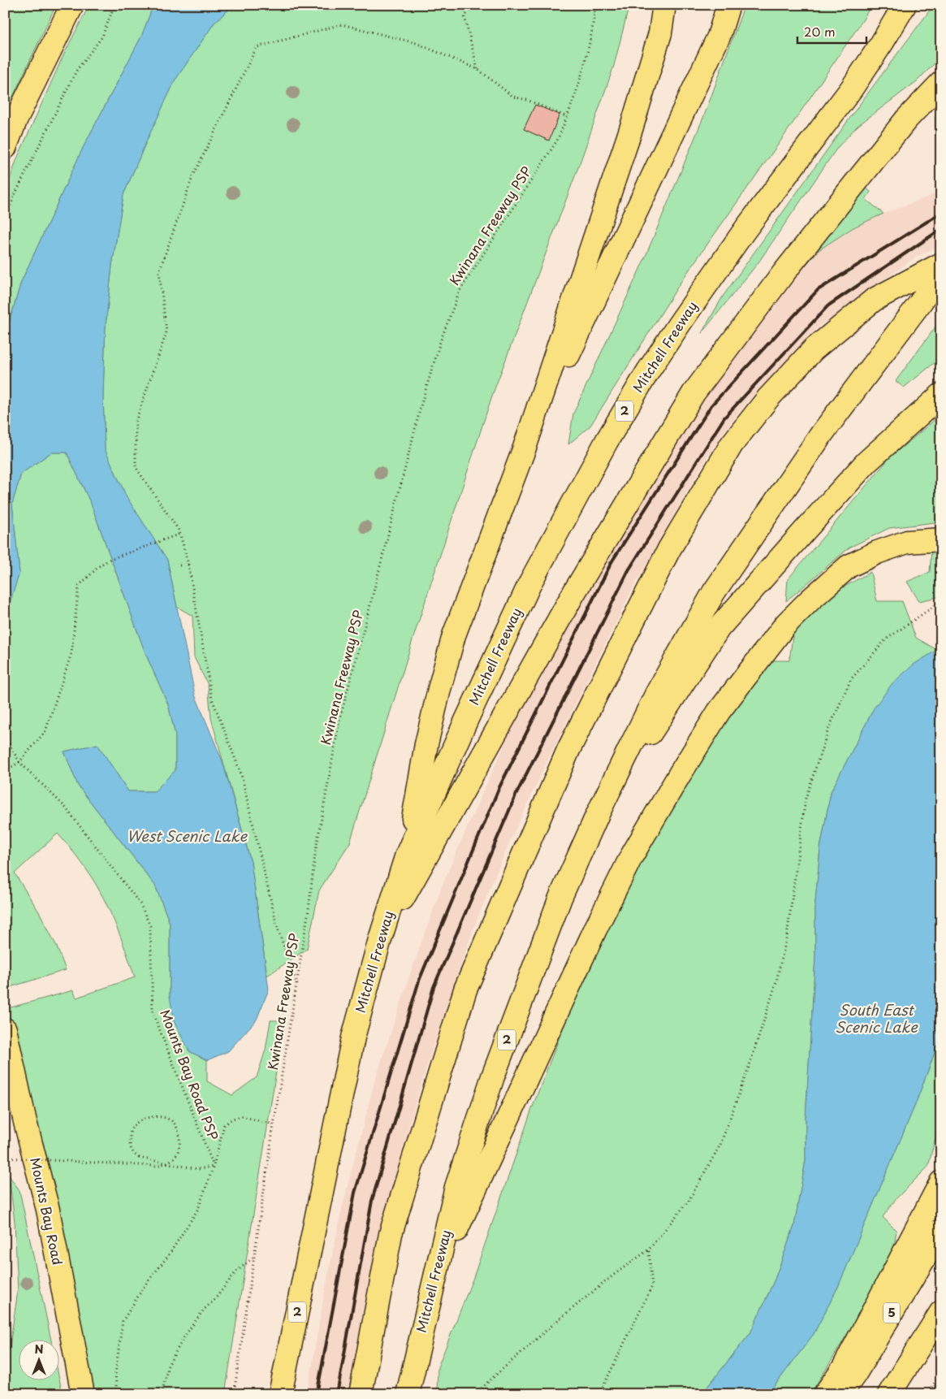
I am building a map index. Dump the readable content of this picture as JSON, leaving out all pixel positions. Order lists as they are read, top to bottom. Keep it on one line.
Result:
{"streets":{"main road":["Mitchell Freeway","2","Mounts Bay Road","5"],"path":["Kwinana Freeway PSP","Mounts Bay Road PSP"]},"water":["West Scenic Lake","South East Scenic Lake"],"scale_bar":"20 m","north":"top"}
